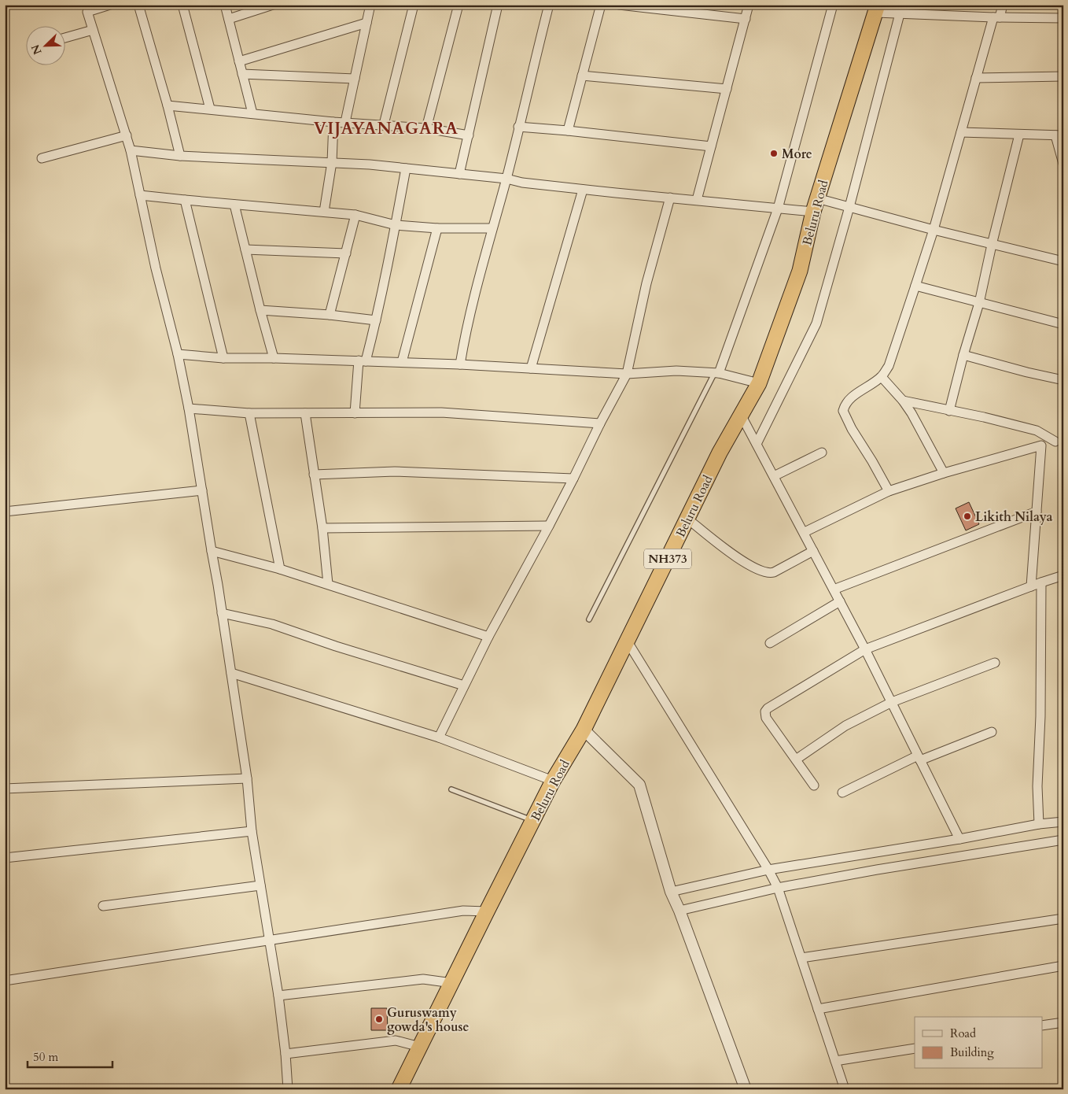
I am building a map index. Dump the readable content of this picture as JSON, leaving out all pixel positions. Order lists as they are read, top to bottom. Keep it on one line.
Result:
{"streets":{"highway":["Beluru Road","NH373"]},"districts":["VIJAYANAGARA"],"places":["More","Likith Nilaya","Guruswamy gowda's house"],"legend":["Road","Building"],"scale_bar":"50 m","north":"bottom left"}
